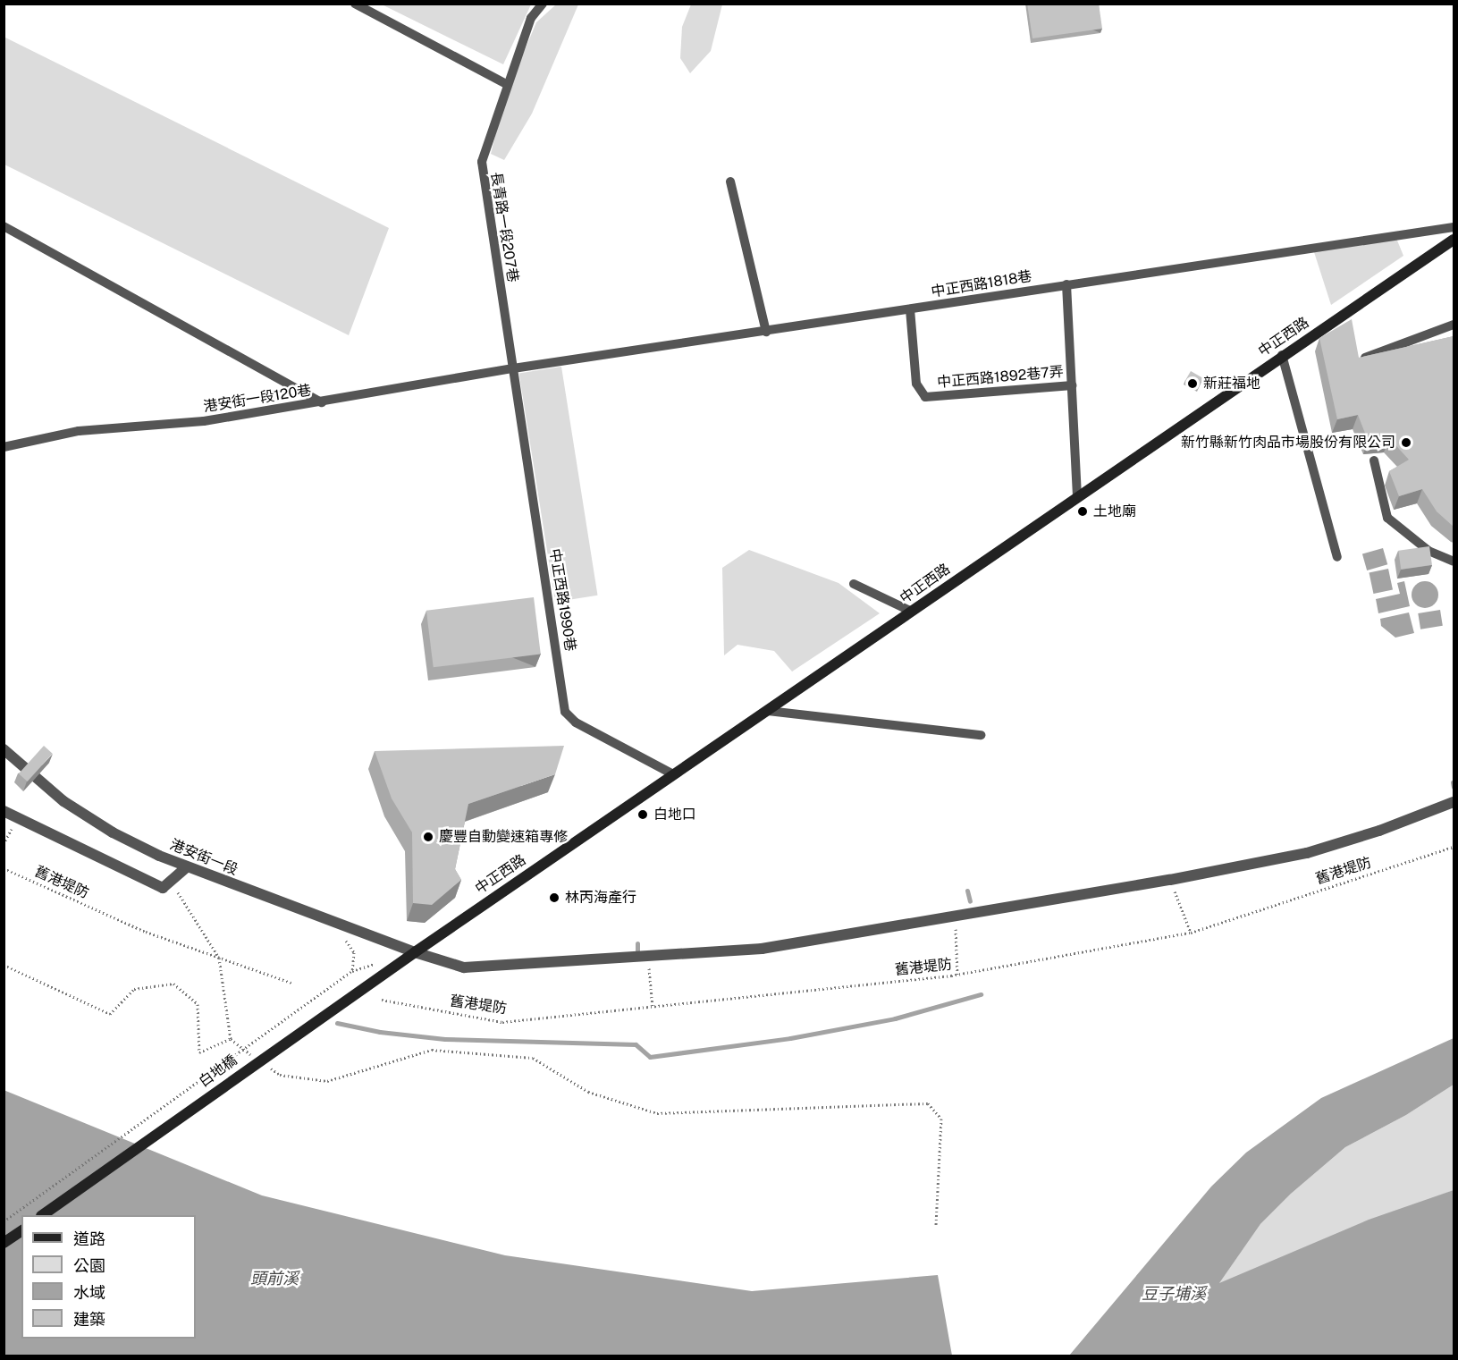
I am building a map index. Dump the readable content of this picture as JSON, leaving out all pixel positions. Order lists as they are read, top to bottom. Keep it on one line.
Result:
{"streets":{"main road":["中正西路","白地橋"],"street":["港安街一段"],"lane":["長青路一段207巷","中正西路1818巷","中正西路1892巷7弄","港安街一段120巷","中正西路1990巷"],"path":["舊港堤防"]},"crossings":[["長青路一段207巷","中正西路1818巷"],["長青路一段207巷","港安街一段120巷"],["長青路一段207巷","中正西路1990巷"],["中正西路1818巷","中正西路1892巷7弄"],["中正西路1818巷","港安街一段120巷"],["中正西路1818巷","中正西路1990巷"],["中正西路","中正西路1990巷"],["中正西路","港安街一段"],["中正西路","白地橋"],["港安街一段120巷","中正西路1990巷"],["港安街一段","白地橋"]],"water":["頭前溪","豆子埔溪"],"places":["新莊福地","新竹縣新竹肉品市場股份有限公司","土地廟","白地口","慶豐自動變速箱專修","林丙海產行"],"legend":["道路","公園","水域","建築"]}
